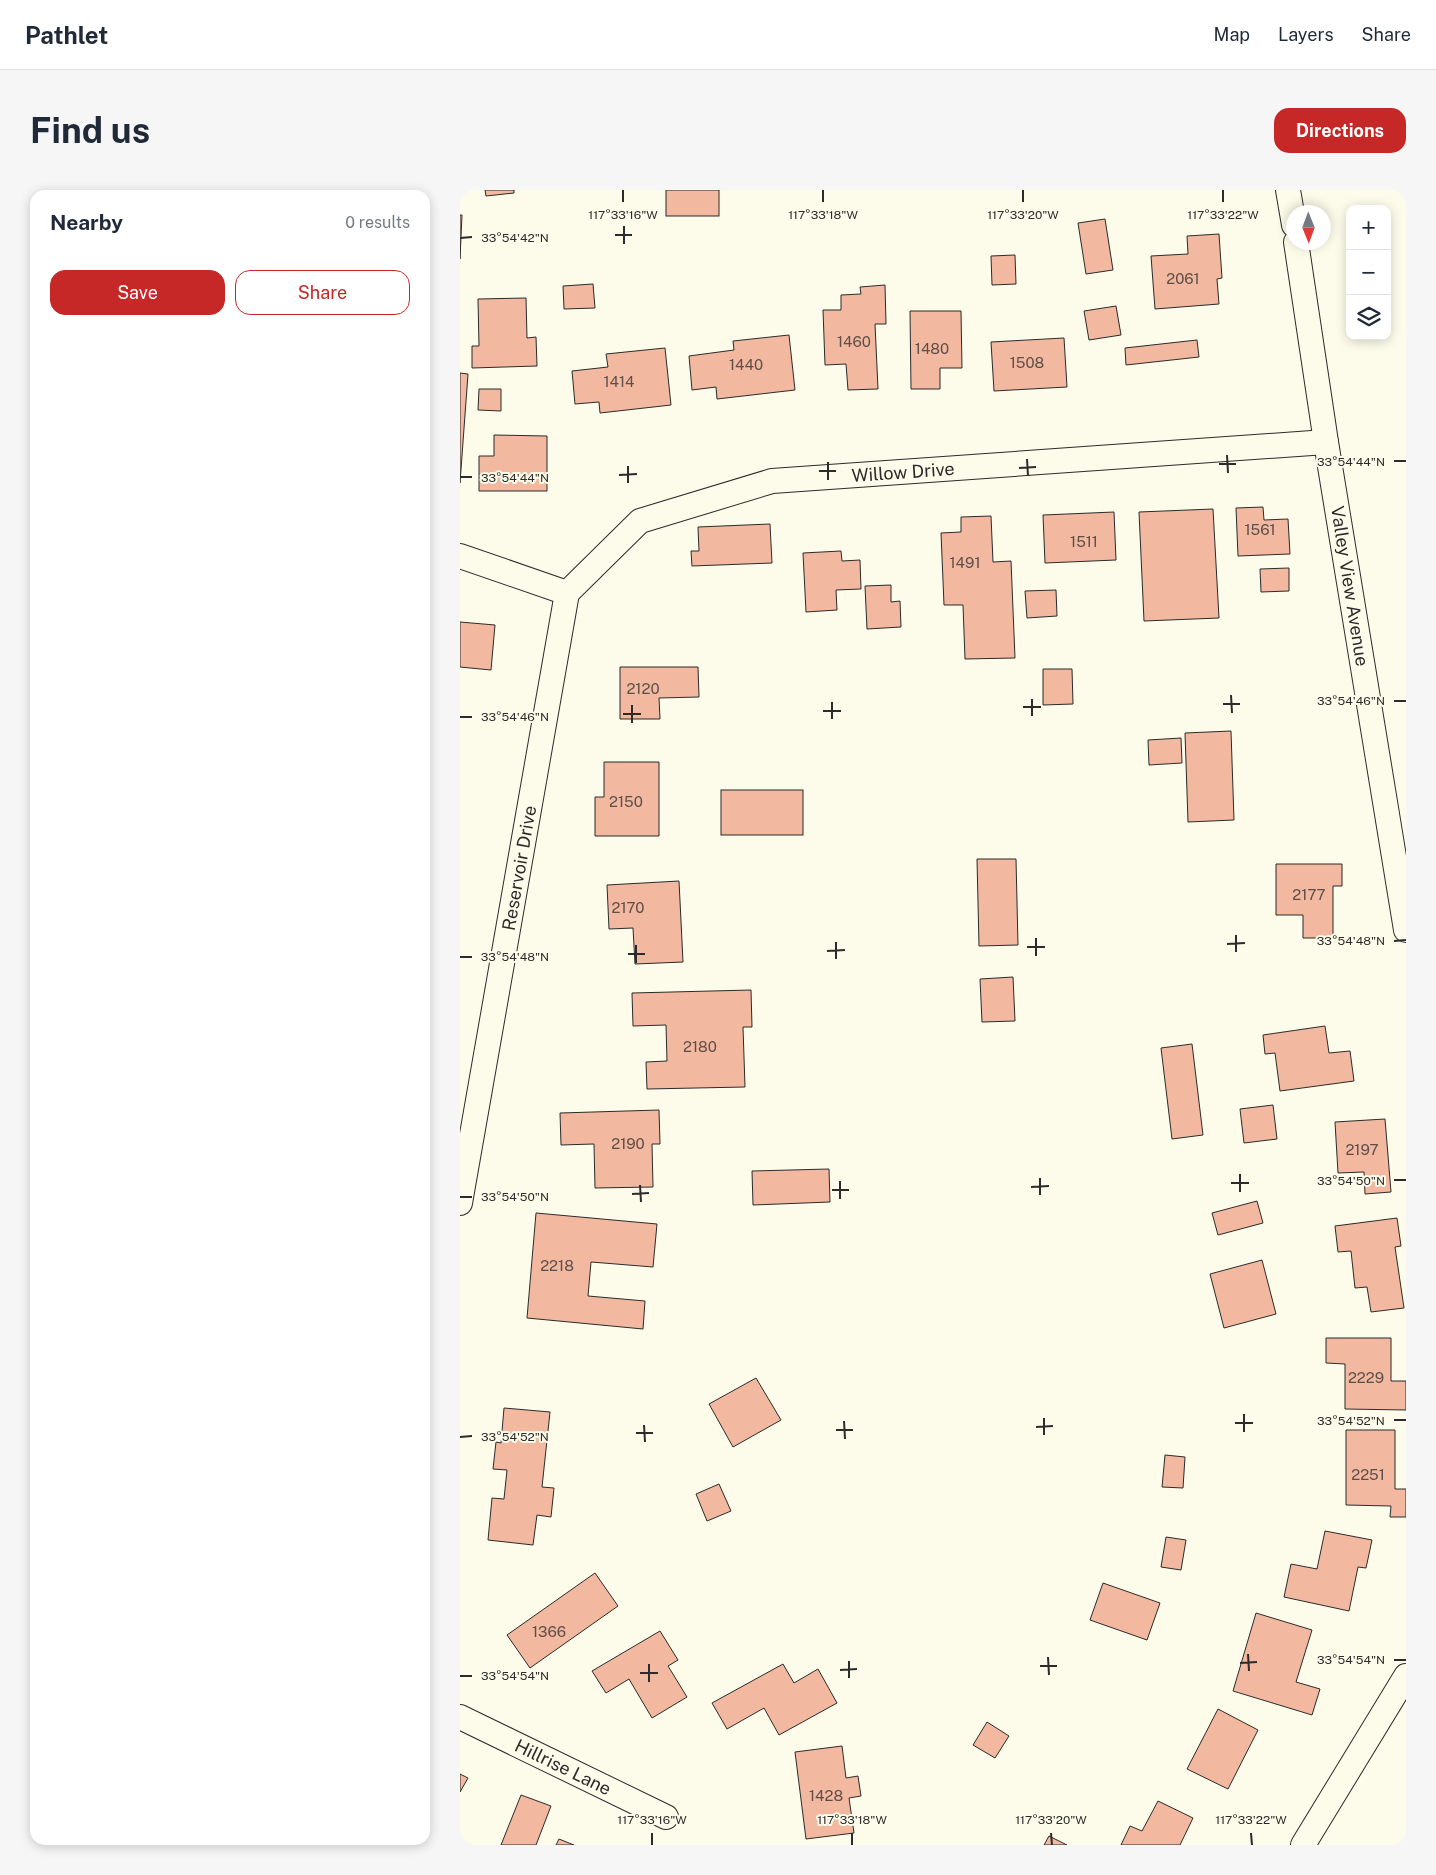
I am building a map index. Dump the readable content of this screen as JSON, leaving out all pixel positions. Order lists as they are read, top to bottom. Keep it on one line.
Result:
{"streets":{"street":["Willow Drive","Valley View Avenue","Reservoir Drive","Hillrise Lane"]},"crossings":[["Willow Drive","Valley View Avenue"],["Willow Drive","Reservoir Drive"]],"house_numbers":["2061","1460","1480","1508","1440","1414","1561","1511","1491","2120","2150","2177","2170","2180","2190","2197","2218","2229","2251","1366","1428"],"north":"bottom","page":{"header":"Pathlet","nav":["Map","Layers","Share"],"buttons":["Directions",["Save","Share"]],"title":"Find us","heading":["Nearby","0 results"],"map_buttons":["+","−"]},"coordinates":["117°33'16\"W","117°33'18\"W","117°33'20\"W","117°33'22\"W","33°54'42\"N","33°54'44\"N","33°54'46\"N","33°54'48\"N","33°54'50\"N","33°54'52\"N","33°54'54\"N"]}
